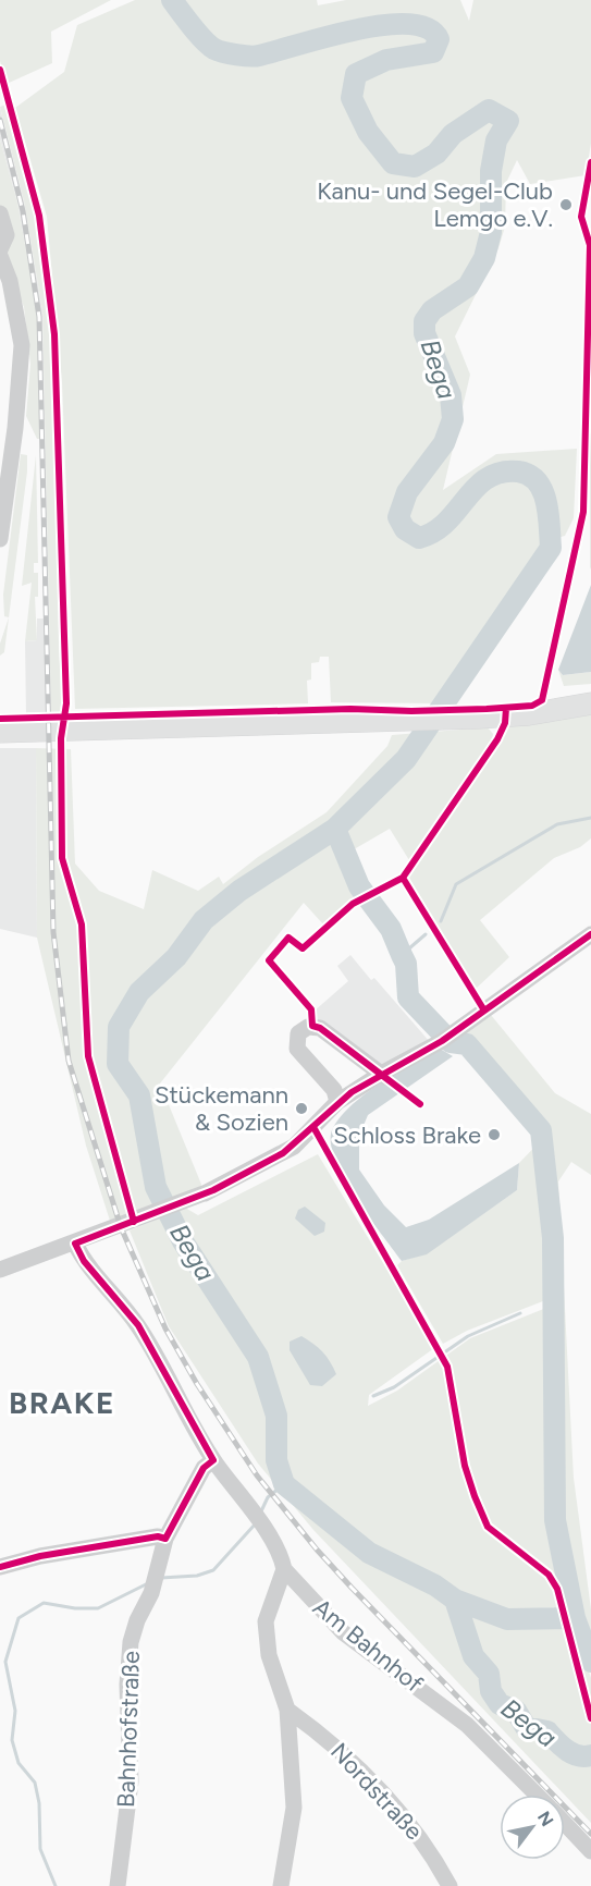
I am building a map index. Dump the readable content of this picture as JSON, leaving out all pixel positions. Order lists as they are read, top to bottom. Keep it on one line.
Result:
{"streets":{"street":["Am Bahnhof","Bahnhofstraße","Nordstraße"]},"crossings":[["Am Bahnhof","Bahnhofstraße"]],"districts":["BRAKE"],"water":["Bega"],"places":["Kanu- und Segel-Club Lemgo e.V.","Stückemann & Sozien","Schloss Brake"],"north":"top right"}
